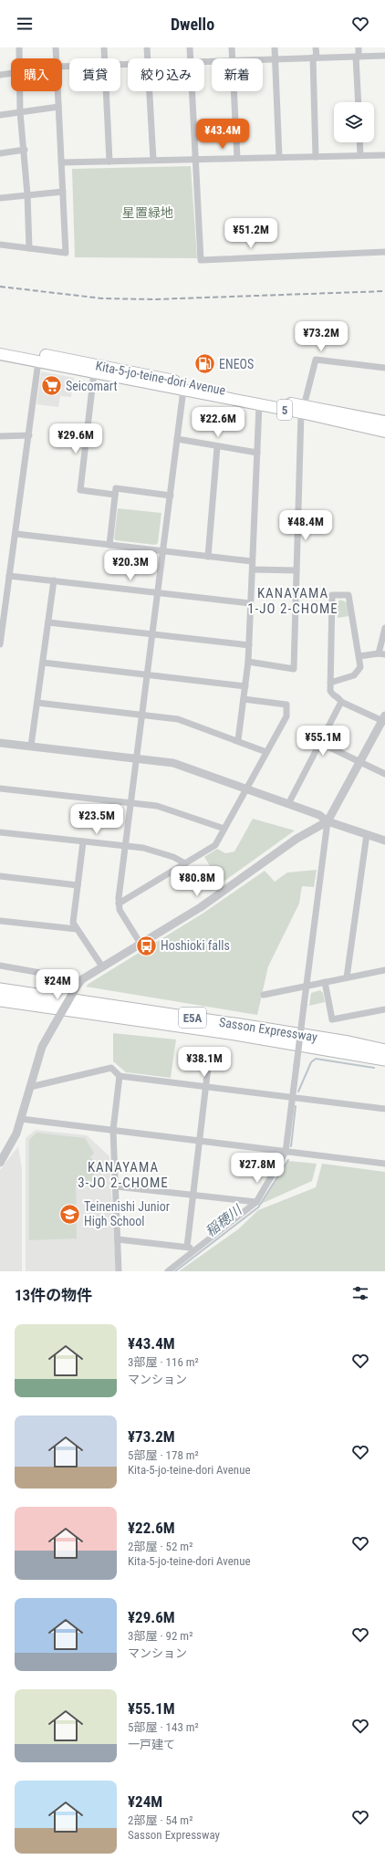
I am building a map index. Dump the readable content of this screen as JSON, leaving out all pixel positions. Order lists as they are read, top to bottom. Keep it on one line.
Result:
{"streets":{"highway":["Kita-5-jo-teine-dori Avenue","5","E5A","Sasson Expressway"]},"districts":["KANAYAMA 1-JO 2-CHOME","KANAYAMA 3-JO 2-CHOME"],"water":["稲穂川"],"parks":["星置緑地"],"places":{"fuel station":["ENEOS"],"supermarket":["Seicomart"],"bus stop":["Hoshioki falls"],"school or university":["Teinenishi Junior High School"]},"page":{"header":"Dwello","chip":["購入","賃貸","絞り込み","新着"],"price":["¥43.4M","¥51.2M","¥73.2M","¥22.6M","¥29.6M","¥48.4M","¥20.3M","¥55.1M","¥23.5M","¥80.8M","¥24M","¥38.1M","¥27.8M"],"heading":"13件の物件","list":[{"name":"¥43.4M","note":"3部屋 · 116 m² · マンション"},{"name":"¥73.2M","note":"5部屋 · 178 m² · Kita-5-jo-teine-dori Avenue"},{"name":"¥22.6M","note":"2部屋 · 52 m² · Kita-5-jo-teine-dori Avenue"},{"name":"¥29.6M","note":"3部屋 · 92 m² · マンション"},{"name":"¥55.1M","note":"5部屋 · 143 m² · 一戸建て"},{"name":"¥24M","note":"2部屋 · 54 m² · Sasson Expressway"}]}}
